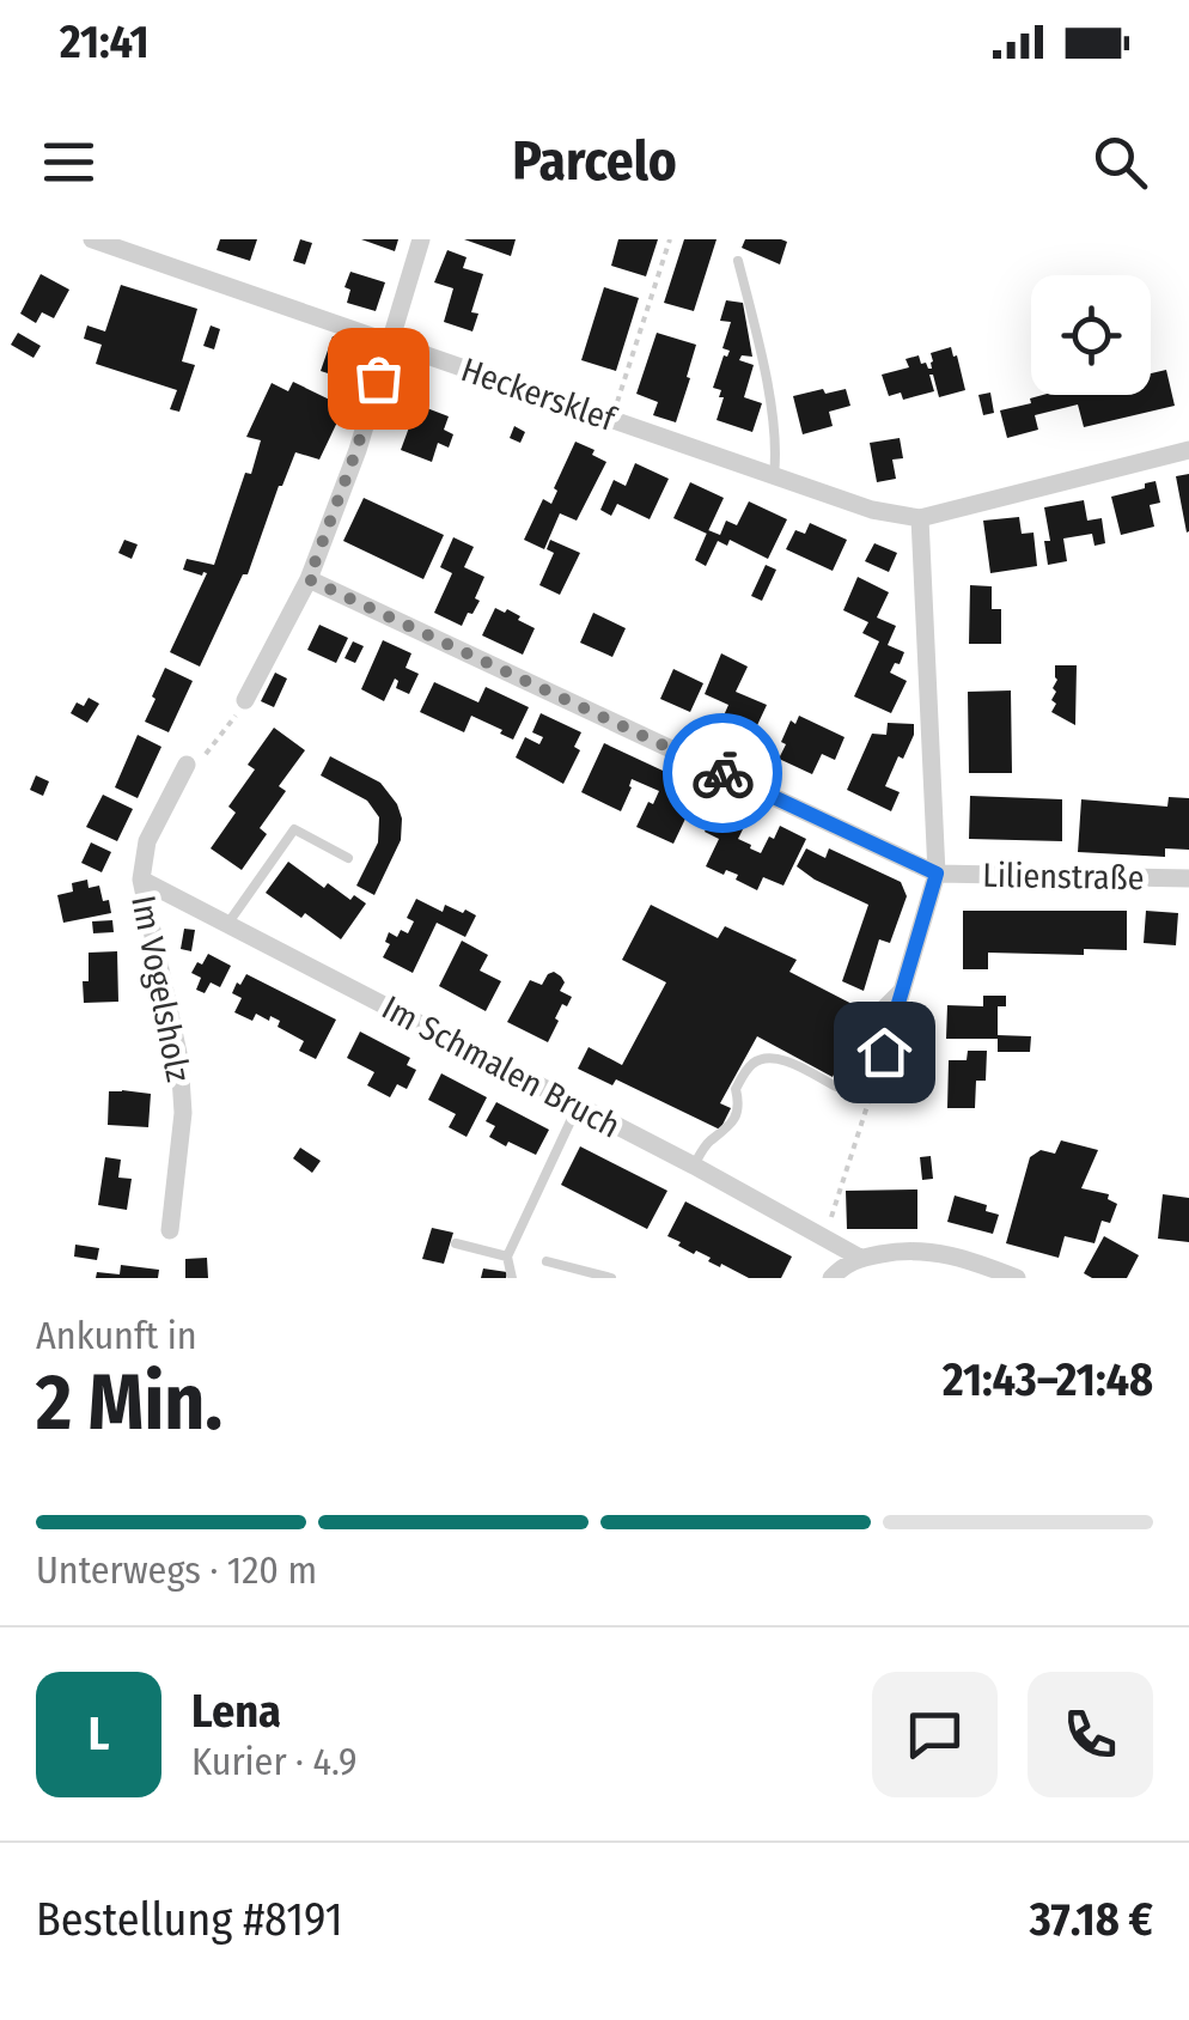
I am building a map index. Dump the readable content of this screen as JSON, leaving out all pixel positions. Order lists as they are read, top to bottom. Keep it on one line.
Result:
{"streets":{"street":["Heckersklef","Lilienstraße","Im Vogelsholz","Im Schmalen Bruch"]},"crossings":[["Im Vogelsholz","Im Schmalen Bruch"]],"page":{"status":"21:41","header":"Parcelo","heading":["2 Min.","Ankunft in","21:43–21:48"],"panel":["Lena","Kurier · 4.9","Bestellung #8191","37.18 €"],"bar":"Unterwegs · 120 m","round":"L"}}
